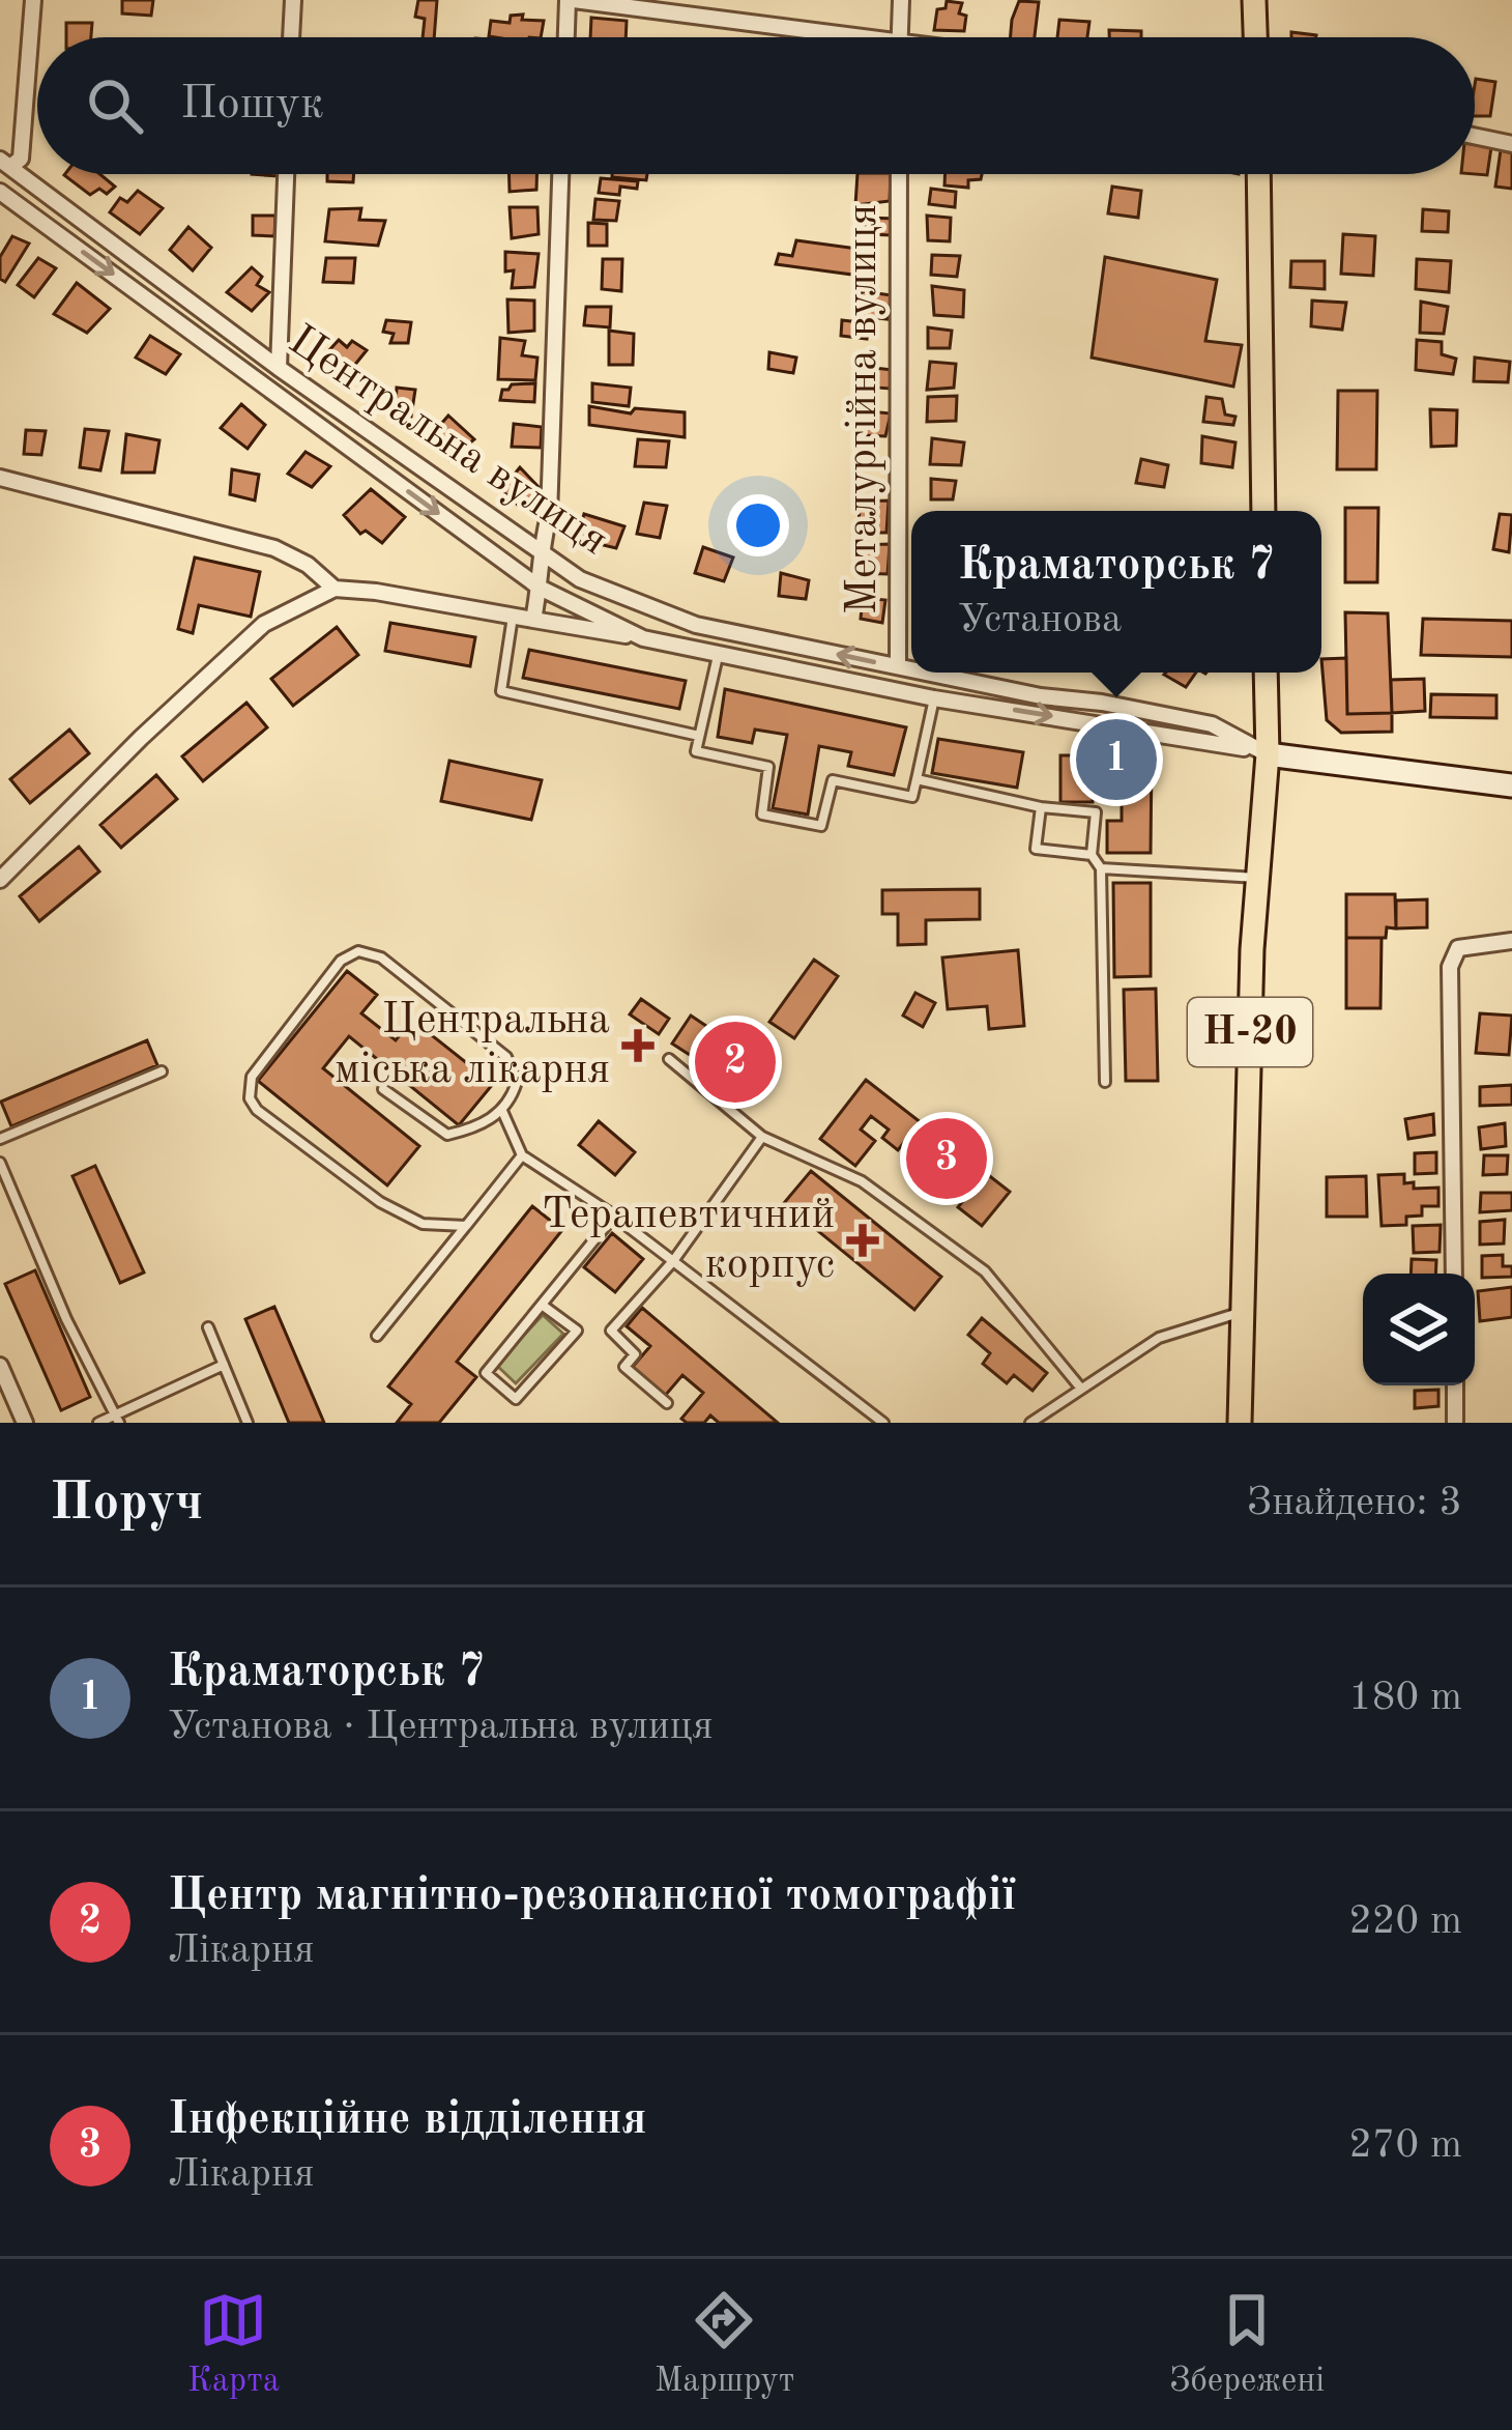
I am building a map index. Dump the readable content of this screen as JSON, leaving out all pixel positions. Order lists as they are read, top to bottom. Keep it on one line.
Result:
{"streets":{"main road":["Н-20"],"street":["Металургійна вулиця","Центральна вулиця"]},"crossings":[["Металургійна вулиця","Центральна вулиця"],["Центральна вулиця","Н-20"]],"places":{"health":["Центральна міська лікарня","Терапевтичний корпус"]},"page":{"search":"Пошук","popup":["Краматорськ 7","Установа"],"pins":["1","2","3"],"heading":["Поруч","Знайдено: 3"],"list":[{"mark":"1","name":"Краматорськ 7","note":"Установа · Центральна вулиця","value":"180 m"},{"mark":"2","name":"Центр магнітно-резонансної томографії","note":"Лікарня","value":"220 m"},{"mark":"3","name":"Інфекційне відділення","note":"Лікарня","value":"270 m"}],"nav":["Карта","Маршрут","Збережені"]}}
